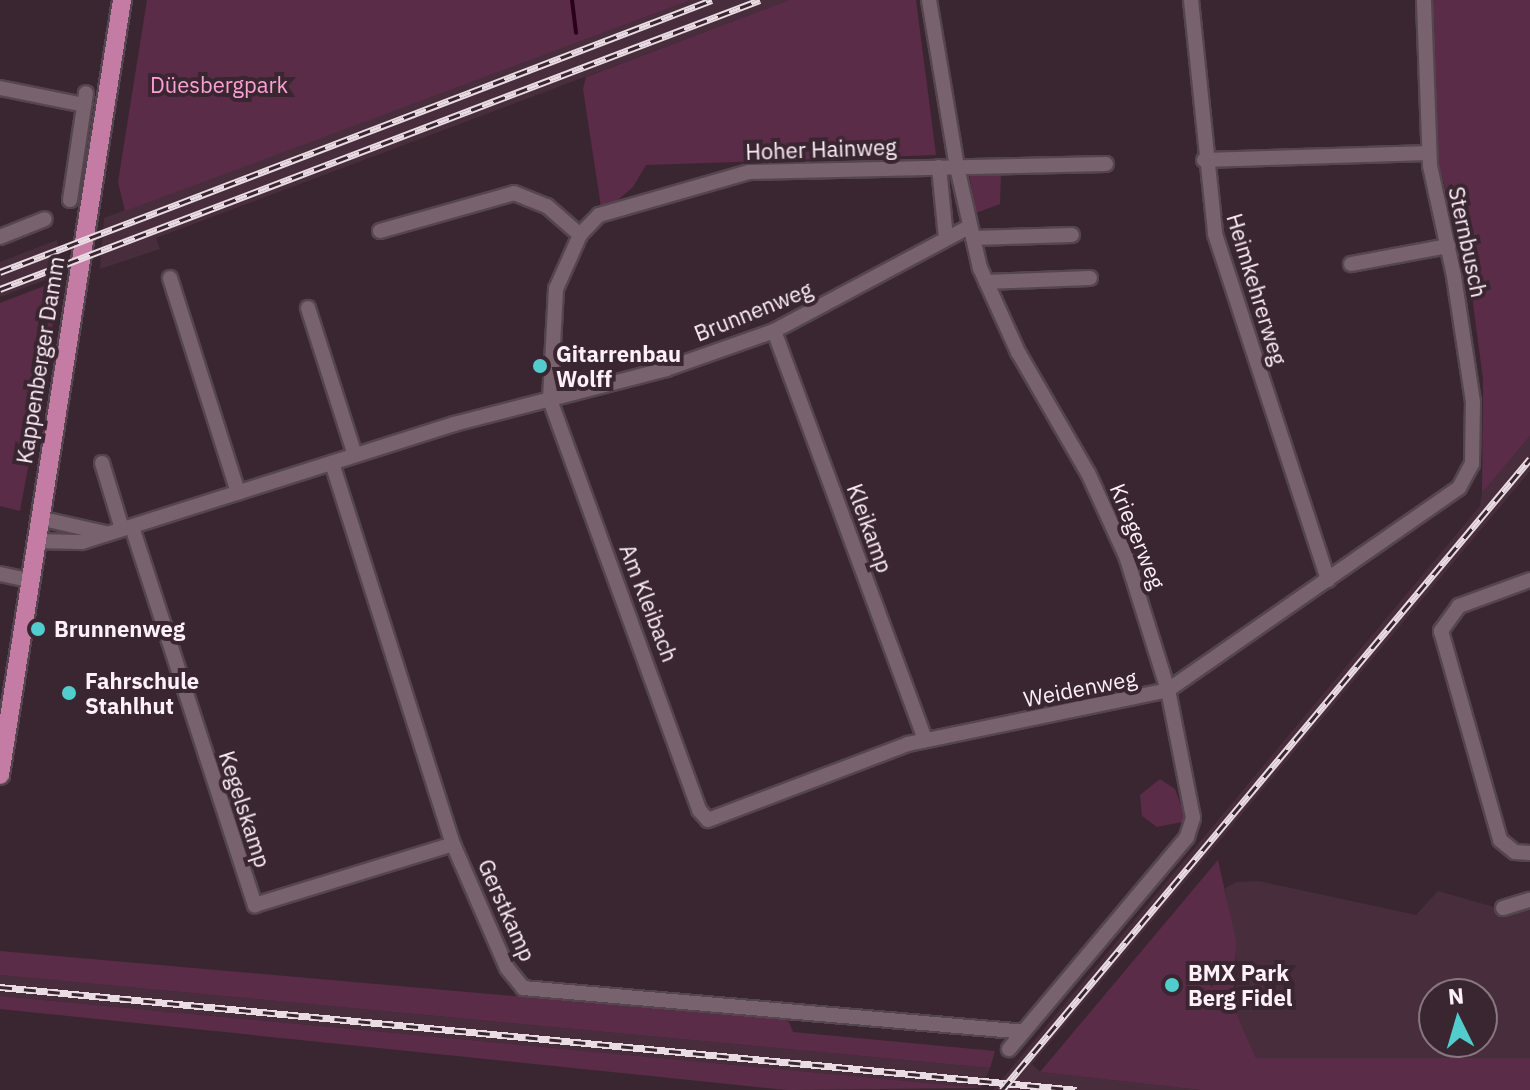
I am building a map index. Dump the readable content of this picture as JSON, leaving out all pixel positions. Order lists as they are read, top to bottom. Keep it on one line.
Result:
{"streets":{"main road":["Kappenberger Damm"],"street":["Hoher Hainweg","Sternbusch","Heimkehrerweg","Brunnenweg","Kleikamp","Kriegerweg","Am Kleibach","Weidenweg","Kegelskamp","Gerstkamp"]},"crossings":[["Hoher Hainweg","Brunnenweg"],["Hoher Hainweg","Kriegerweg"],["Hoher Hainweg","Am Kleibach"],["Sternbusch","Weidenweg"],["Heimkehrerweg","Weidenweg"],["Brunnenweg","Kappenberger Damm"],["Brunnenweg","Kleikamp"],["Brunnenweg","Kriegerweg"],["Brunnenweg","Am Kleibach"],["Brunnenweg","Kegelskamp"],["Brunnenweg","Gerstkamp"],["Kleikamp","Weidenweg"],["Kriegerweg","Weidenweg"],["Kriegerweg","Gerstkamp"],["Am Kleibach","Weidenweg"],["Kegelskamp","Gerstkamp"]],"parks":["Düesbergpark"],"places":["Gitarrenbau Wolff","Brunnenweg","Fahrschule Stahlhut","BMX Park Berg Fidel"],"north":"top"}
